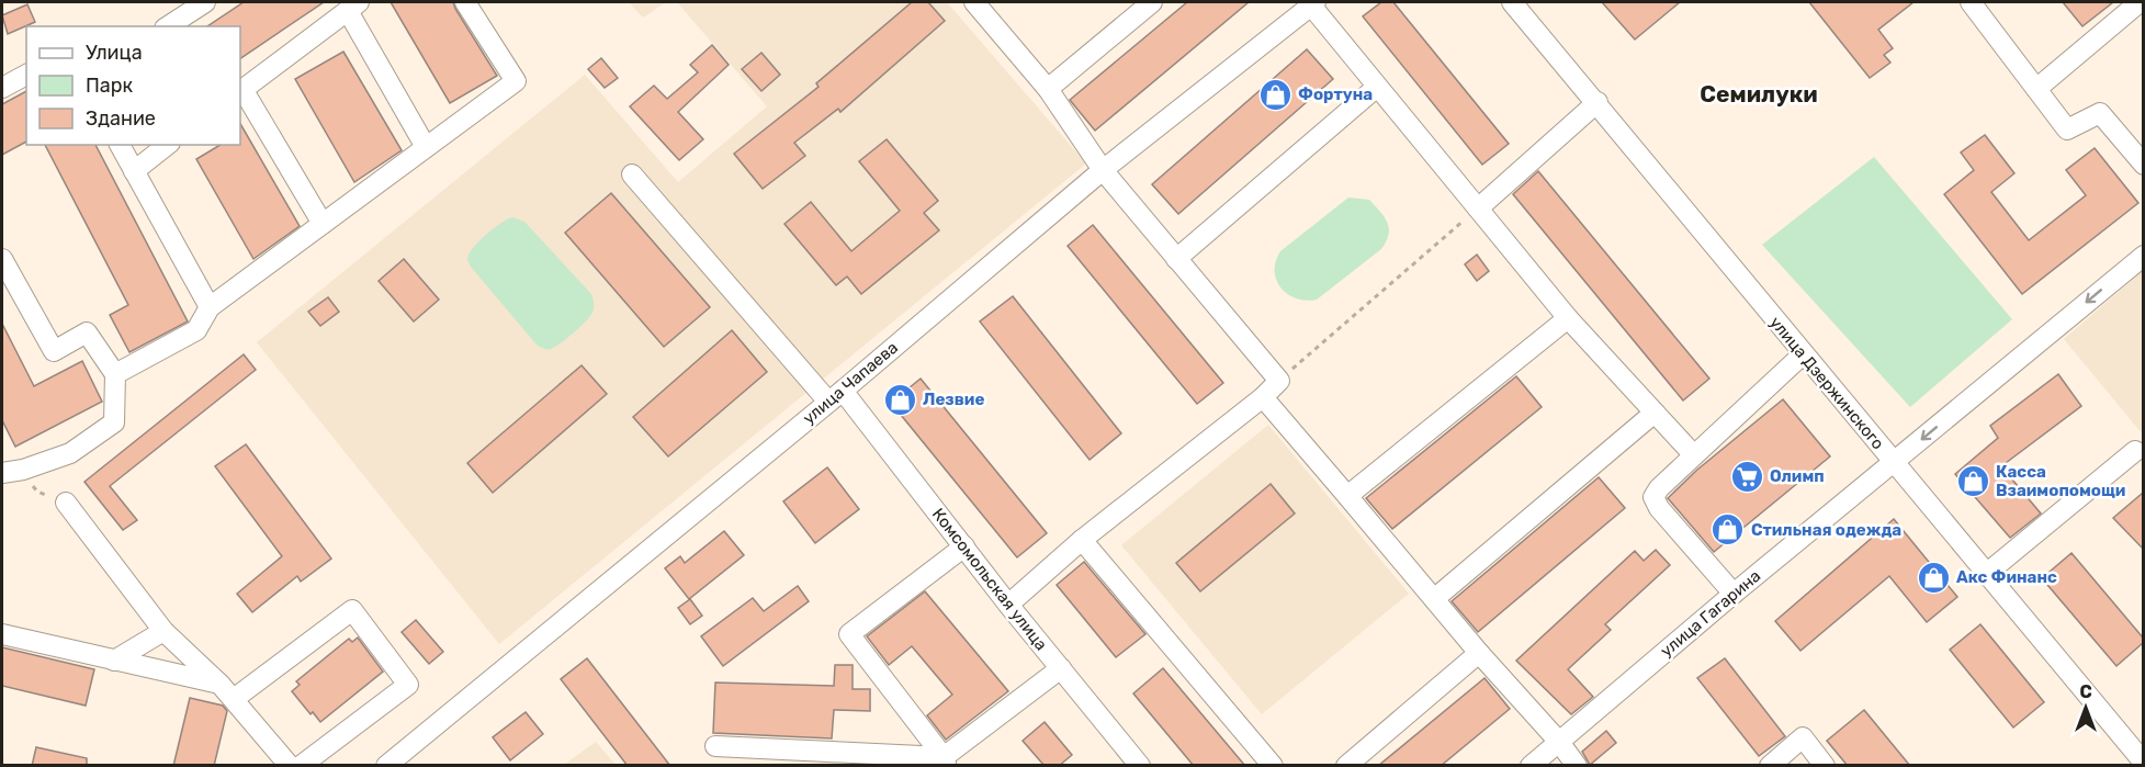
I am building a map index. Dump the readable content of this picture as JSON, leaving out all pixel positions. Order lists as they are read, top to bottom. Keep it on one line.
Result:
{"streets":{"street":["улица Чапаева","улица Дзержинского","Комсомольская улица","улица Гагарина"]},"crossings":[["улица Чапаева","Комсомольская улица"],["улица Дзержинского","улица Гагарина"]],"districts":["Семилуки"],"places":{"shop":["Фортуна","Лезвие","Касса Взаимопомощи","Стильная одежда","Акс Финанс"],"supermarket":["Олимп"]},"legend":["Улица","Парк","Здание"],"north":"top"}
